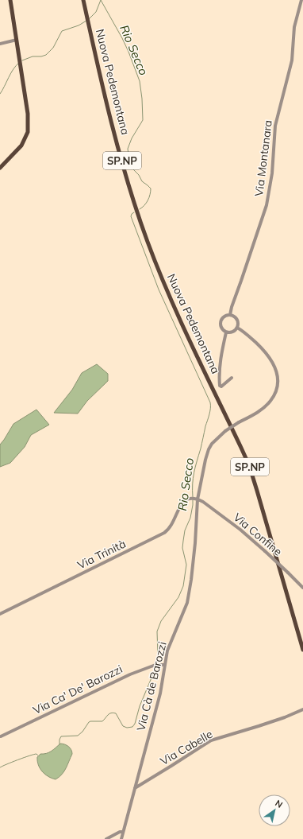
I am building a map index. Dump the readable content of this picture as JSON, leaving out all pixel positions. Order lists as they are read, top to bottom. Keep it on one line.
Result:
{"streets":{"main road":["Nuova Pedemontana","SP.NP"],"street":["Via Montanara","Via Confine","Via Trinità","Via Cà de Barozzi","Via Ca' De' Barozzi","Via Cabelle"]},"crossings":[["Via Confine","Via Trinità"],["Via Confine","Via Cà de Barozzi"],["Via Trinità","Via Cà de Barozzi"],["Via Cà de Barozzi","Via Ca' De' Barozzi"],["Via Cà de Barozzi","Via Cabelle"]],"water":["Rio Secco"],"north":"top right"}
